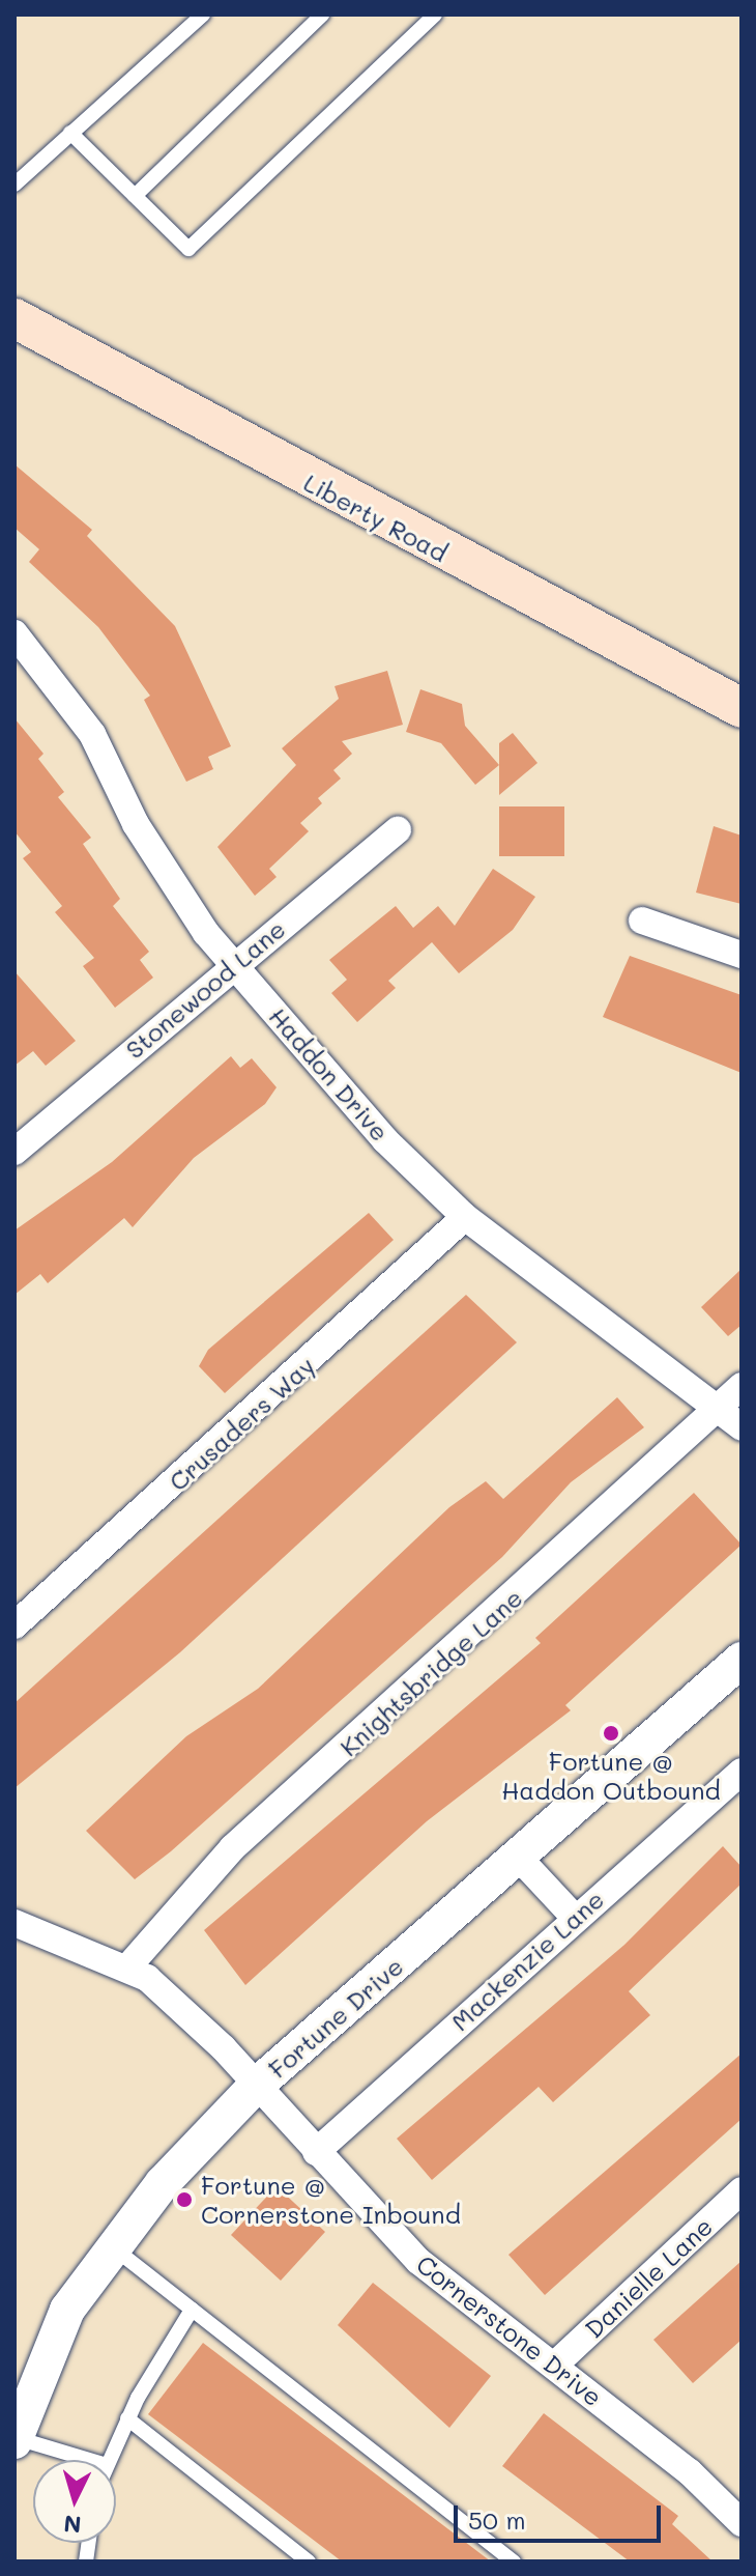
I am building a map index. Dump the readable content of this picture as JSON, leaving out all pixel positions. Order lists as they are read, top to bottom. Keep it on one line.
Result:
{"streets":{"main road":["Liberty Road"],"street":["Stonewood Lane","Haddon Drive","Crusaders Way","Knightsbridge Lane","Mackenzie Lane","Fortune Drive","Danielle Lane","Cornerstone Drive"]},"crossings":[["Stonewood Lane","Haddon Drive"],["Haddon Drive","Crusaders Way"],["Haddon Drive","Knightsbridge Lane"],["Knightsbridge Lane","Cornerstone Drive"],["Mackenzie Lane","Cornerstone Drive"],["Fortune Drive","Cornerstone Drive"],["Danielle Lane","Cornerstone Drive"]],"places":["Fortune @ Haddon Outbound","Fortune @ Cornerstone Inbound"],"scale_bar":"50 m","north":"bottom"}
